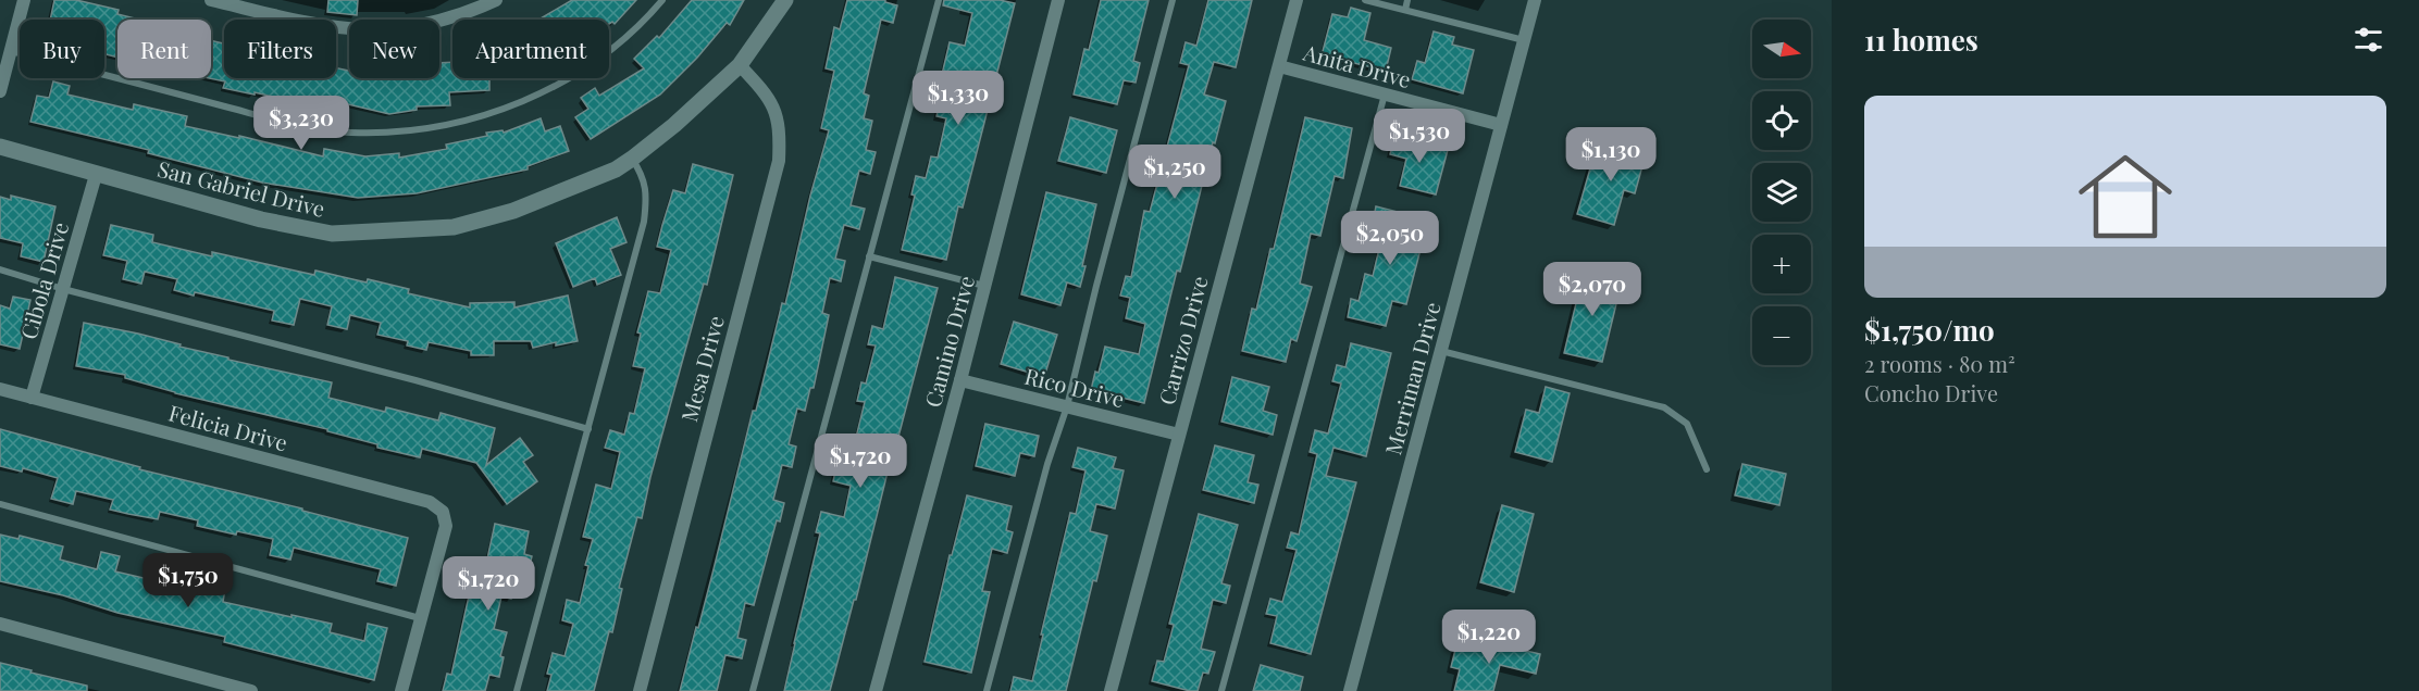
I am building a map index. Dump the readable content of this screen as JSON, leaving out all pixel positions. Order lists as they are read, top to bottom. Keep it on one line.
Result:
{"streets":{"street":["Anita Drive","San Gabriel Drive","Cibola Drive","Carrizo Drive","Camino Drive","Mesa Drive","Merriman Drive","Rico Drive","Felicia Drive"]},"crossings":[["Anita Drive","Carrizo Drive"],["Anita Drive","Merriman Drive"],["San Gabriel Drive","Cibola Drive"],["San Gabriel Drive","Mesa Drive"],["Cibola Drive","Felicia Drive"],["Carrizo Drive","Rico Drive"],["Camino Drive","Rico Drive"]],"north":"right","page":{"heading":"11 homes","map_buttons":["+","−"],"chip":["Buy","Rent","Filters","New","Apartment"],"price":["$1,330","$3,230","$1,530","$1,130","$1,250","$2,050","$2,070","$1,720","$1,750","$1,720","$1,220"],"list":[{"name":"$1,750/mo","note":"2 rooms · 80 m² · Concho Drive"}]}}
